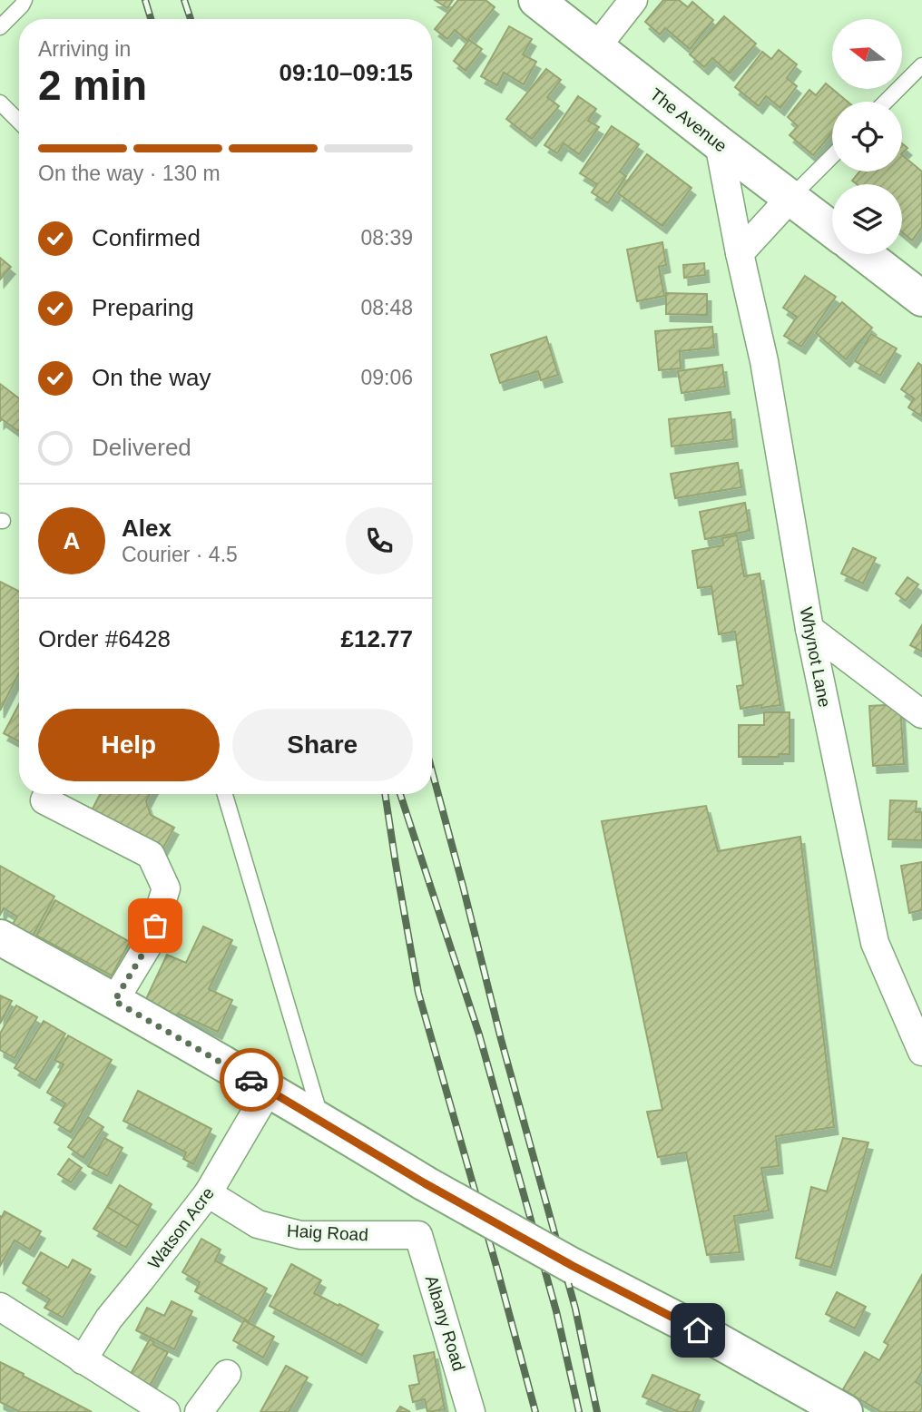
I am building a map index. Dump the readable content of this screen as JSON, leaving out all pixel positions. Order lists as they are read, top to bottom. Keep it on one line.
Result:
{"streets":{"street":["The Avenue","Whynot Lane","Watson Acre","Haig Road","Albany Road"]},"crossings":[["The Avenue","Whynot Lane"],["Watson Acre","Haig Road"],["Haig Road","Albany Road"]],"north":"left","page":{"heading":["2 min","Arriving in","09:10–09:15"],"panel":["Alex","Courier · 4.5","Order #6428","£12.77"],"bar":"On the way · 130 m","list":[["Confirmed","08:39"],["Preparing","08:48"],["On the way","09:06"],"Delivered"],"round":"A","buttons":["Help","Share"]}}
